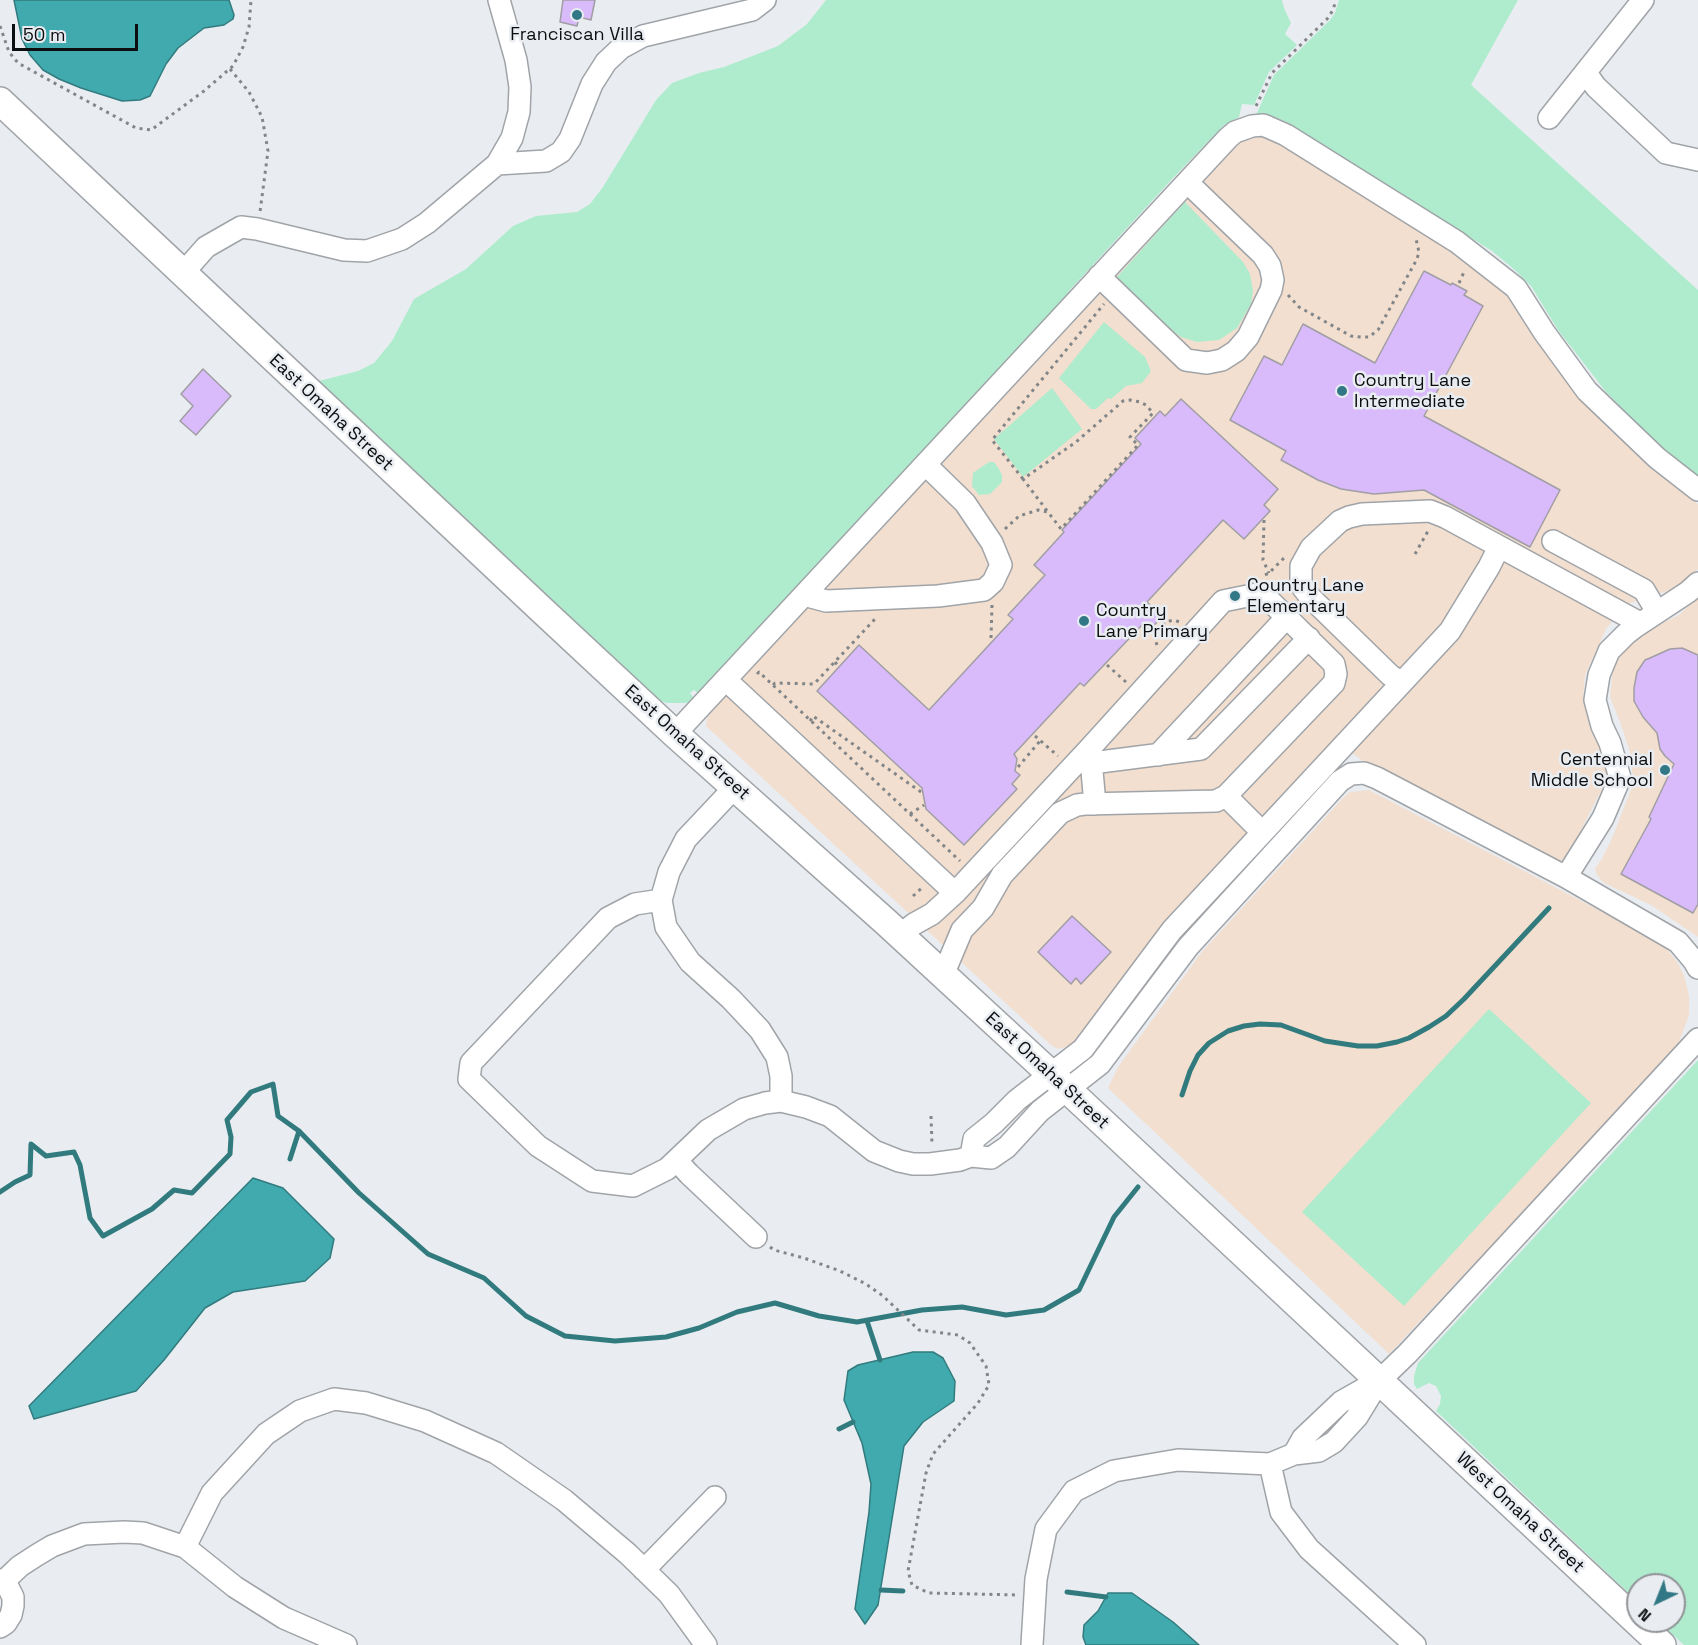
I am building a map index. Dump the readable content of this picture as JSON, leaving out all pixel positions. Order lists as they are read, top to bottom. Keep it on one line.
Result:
{"streets":{"main road":["East Omaha Street","West Omaha Street"]},"crossings":[["East Omaha Street","West Omaha Street"]],"places":["Franciscan Villa","Country Lane Intermediate","Country Lane Elementary","Country Lane Primary","Centennial Middle School"],"scale_bar":"50 m","north":"bottom left"}
